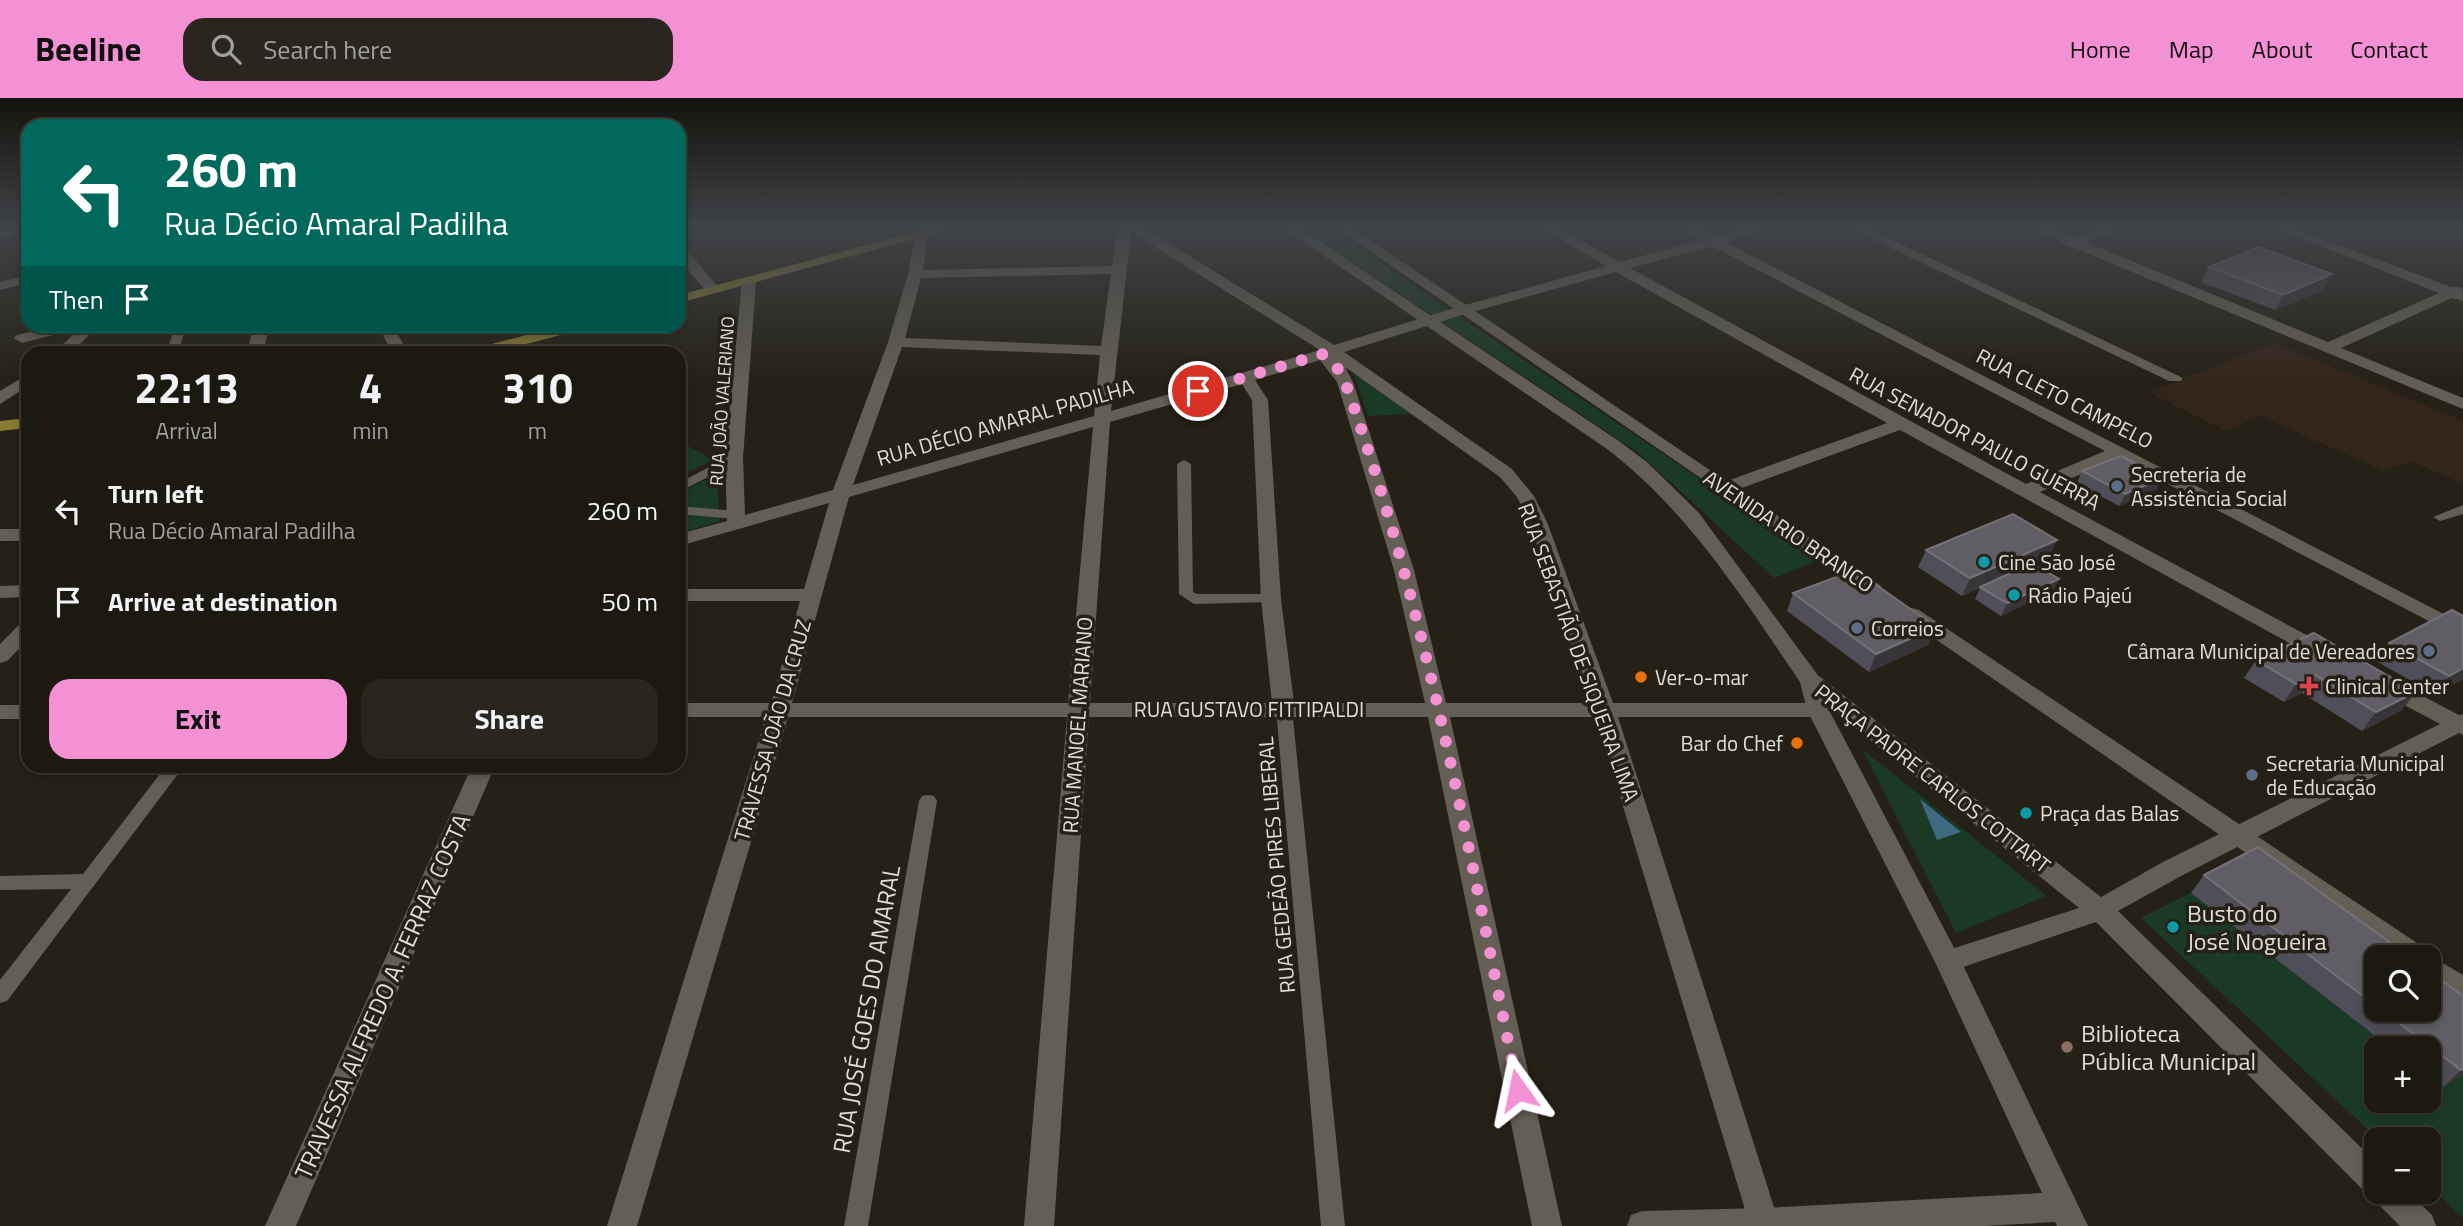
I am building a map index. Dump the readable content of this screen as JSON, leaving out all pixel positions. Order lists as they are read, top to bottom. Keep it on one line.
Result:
{"streets":{"street":["RUA CLETO CAMPELO","RUA JOÃO VALERIANO","RUA DÉCIO AMARAL PADILHA","RUA SENADOR PAULO GUERRA","AVENIDA RIO BRANCO","RUA SEBASTIÃO DE SIQUEIRA LIMA","RUA GUSTAVO FITTIPALDI","RUA MANOEL MARIANO","TRAVESSA JOÃO DA CRUZ","PRAÇA PADRE CARLOS COTTART","RUA GEDEÃO PIRES LIBERAL","TRAVESSA ALFREDO A. FERRAZ COSTA"],"lane":["RUA JOSÉ GOES DO AMARAL"]},"crossings":[["RUA JOÃO VALERIANO","RUA DÉCIO AMARAL PADILHA"],["RUA DÉCIO AMARAL PADILHA","AVENIDA RIO BRANCO"],["RUA DÉCIO AMARAL PADILHA","RUA SEBASTIÃO DE SIQUEIRA LIMA"],["RUA DÉCIO AMARAL PADILHA","RUA MANOEL MARIANO"],["RUA DÉCIO AMARAL PADILHA","TRAVESSA JOÃO DA CRUZ"],["RUA DÉCIO AMARAL PADILHA","RUA GEDEÃO PIRES LIBERAL"],["AVENIDA RIO BRANCO","PRAÇA PADRE CARLOS COTTART"],["RUA SEBASTIÃO DE SIQUEIRA LIMA","RUA GUSTAVO FITTIPALDI"],["RUA GUSTAVO FITTIPALDI","RUA MANOEL MARIANO"],["RUA GUSTAVO FITTIPALDI","TRAVESSA JOÃO DA CRUZ"],["RUA GUSTAVO FITTIPALDI","PRAÇA PADRE CARLOS COTTART"],["RUA GUSTAVO FITTIPALDI","RUA GEDEÃO PIRES LIBERAL"]],"places":{"other":["Secreteria de Assistência Social","Cine São José","Rádio Pajeú","Correios","Câmara Municipal de Vereadores","Ver-o-mar","Bar do Chef","Secretaria Municipal de Educação","Praça das Balas","Busto do José Nogueira","Biblioteca Pública Municipal"],"health":["Clinical Center"]},"page":{"header":"Beeline","search":"Search here","nav":["Home","Map","About","Contact"],"turn":["260 m","Rua Décio Amaral Padilha"],"then":"Then","eta":["22:13","Arrival","4","min","310","m"],"list":[{"name":"Turn left","note":"Rua Décio Amaral Padilha","value":"260 m"},{"name":"Arrive at destination","value":"50 m"}],"buttons":["Exit","Share"],"map_buttons":["+","−"]}}
